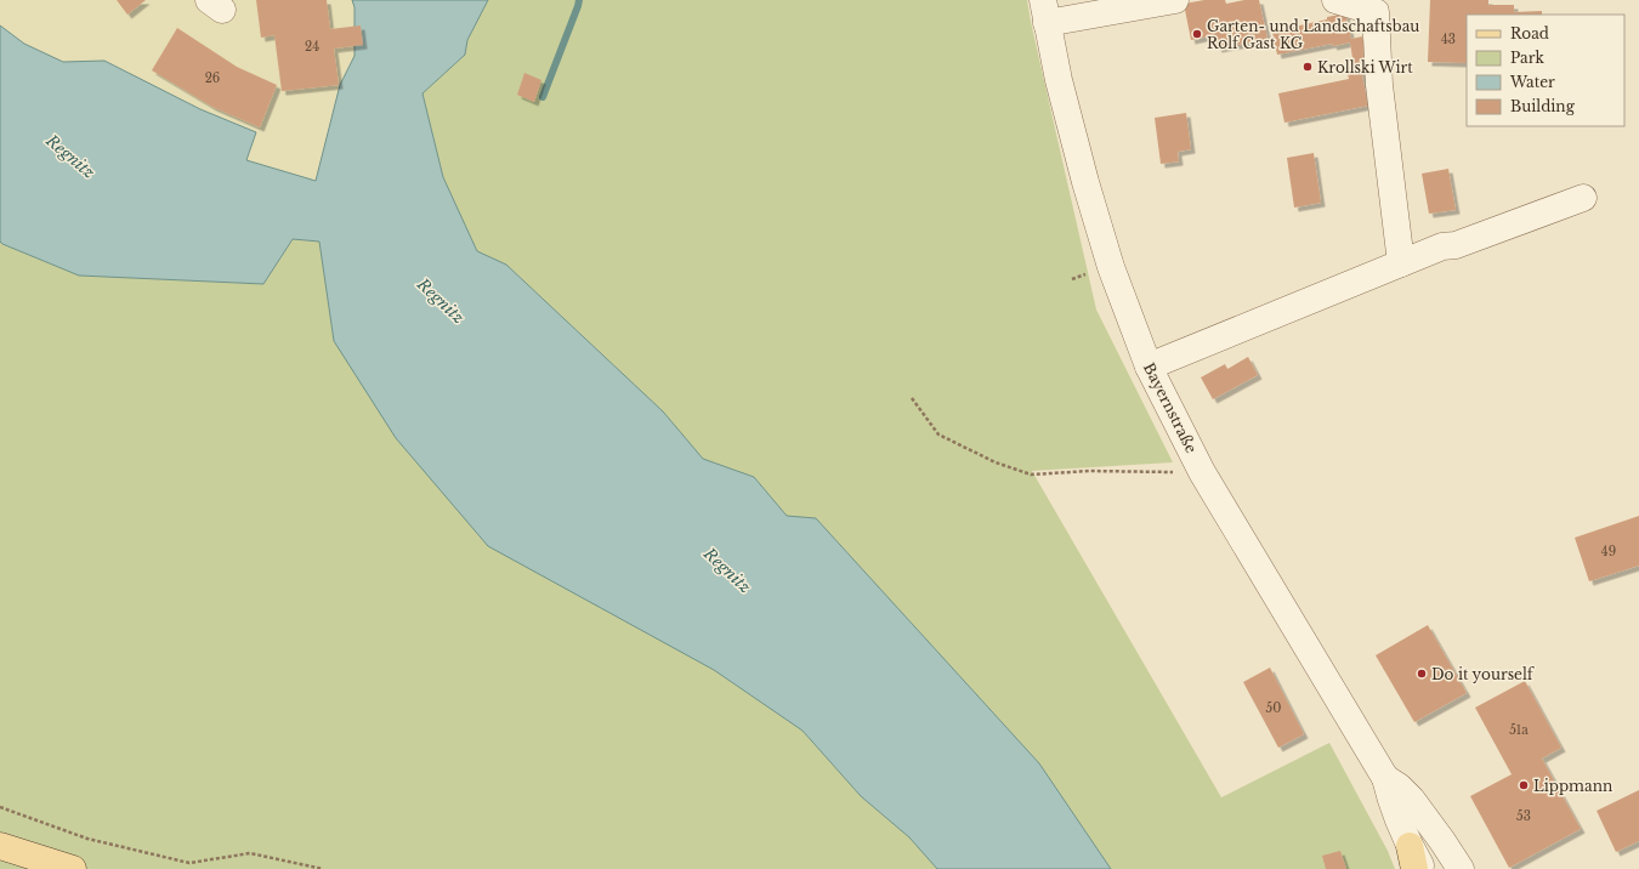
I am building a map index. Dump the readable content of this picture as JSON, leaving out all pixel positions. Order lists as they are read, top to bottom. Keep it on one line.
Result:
{"streets":{"street":["Bayernstraße"]},"water":["Regnitz"],"places":["Garten- und Landschaftsbau Rolf Gast KG","Krollski Wirt","Do it yourself","Lippmann"],"house_numbers":["43","24","26","49","50","51a","53"],"legend":["Road","Park","Water","Building"]}
